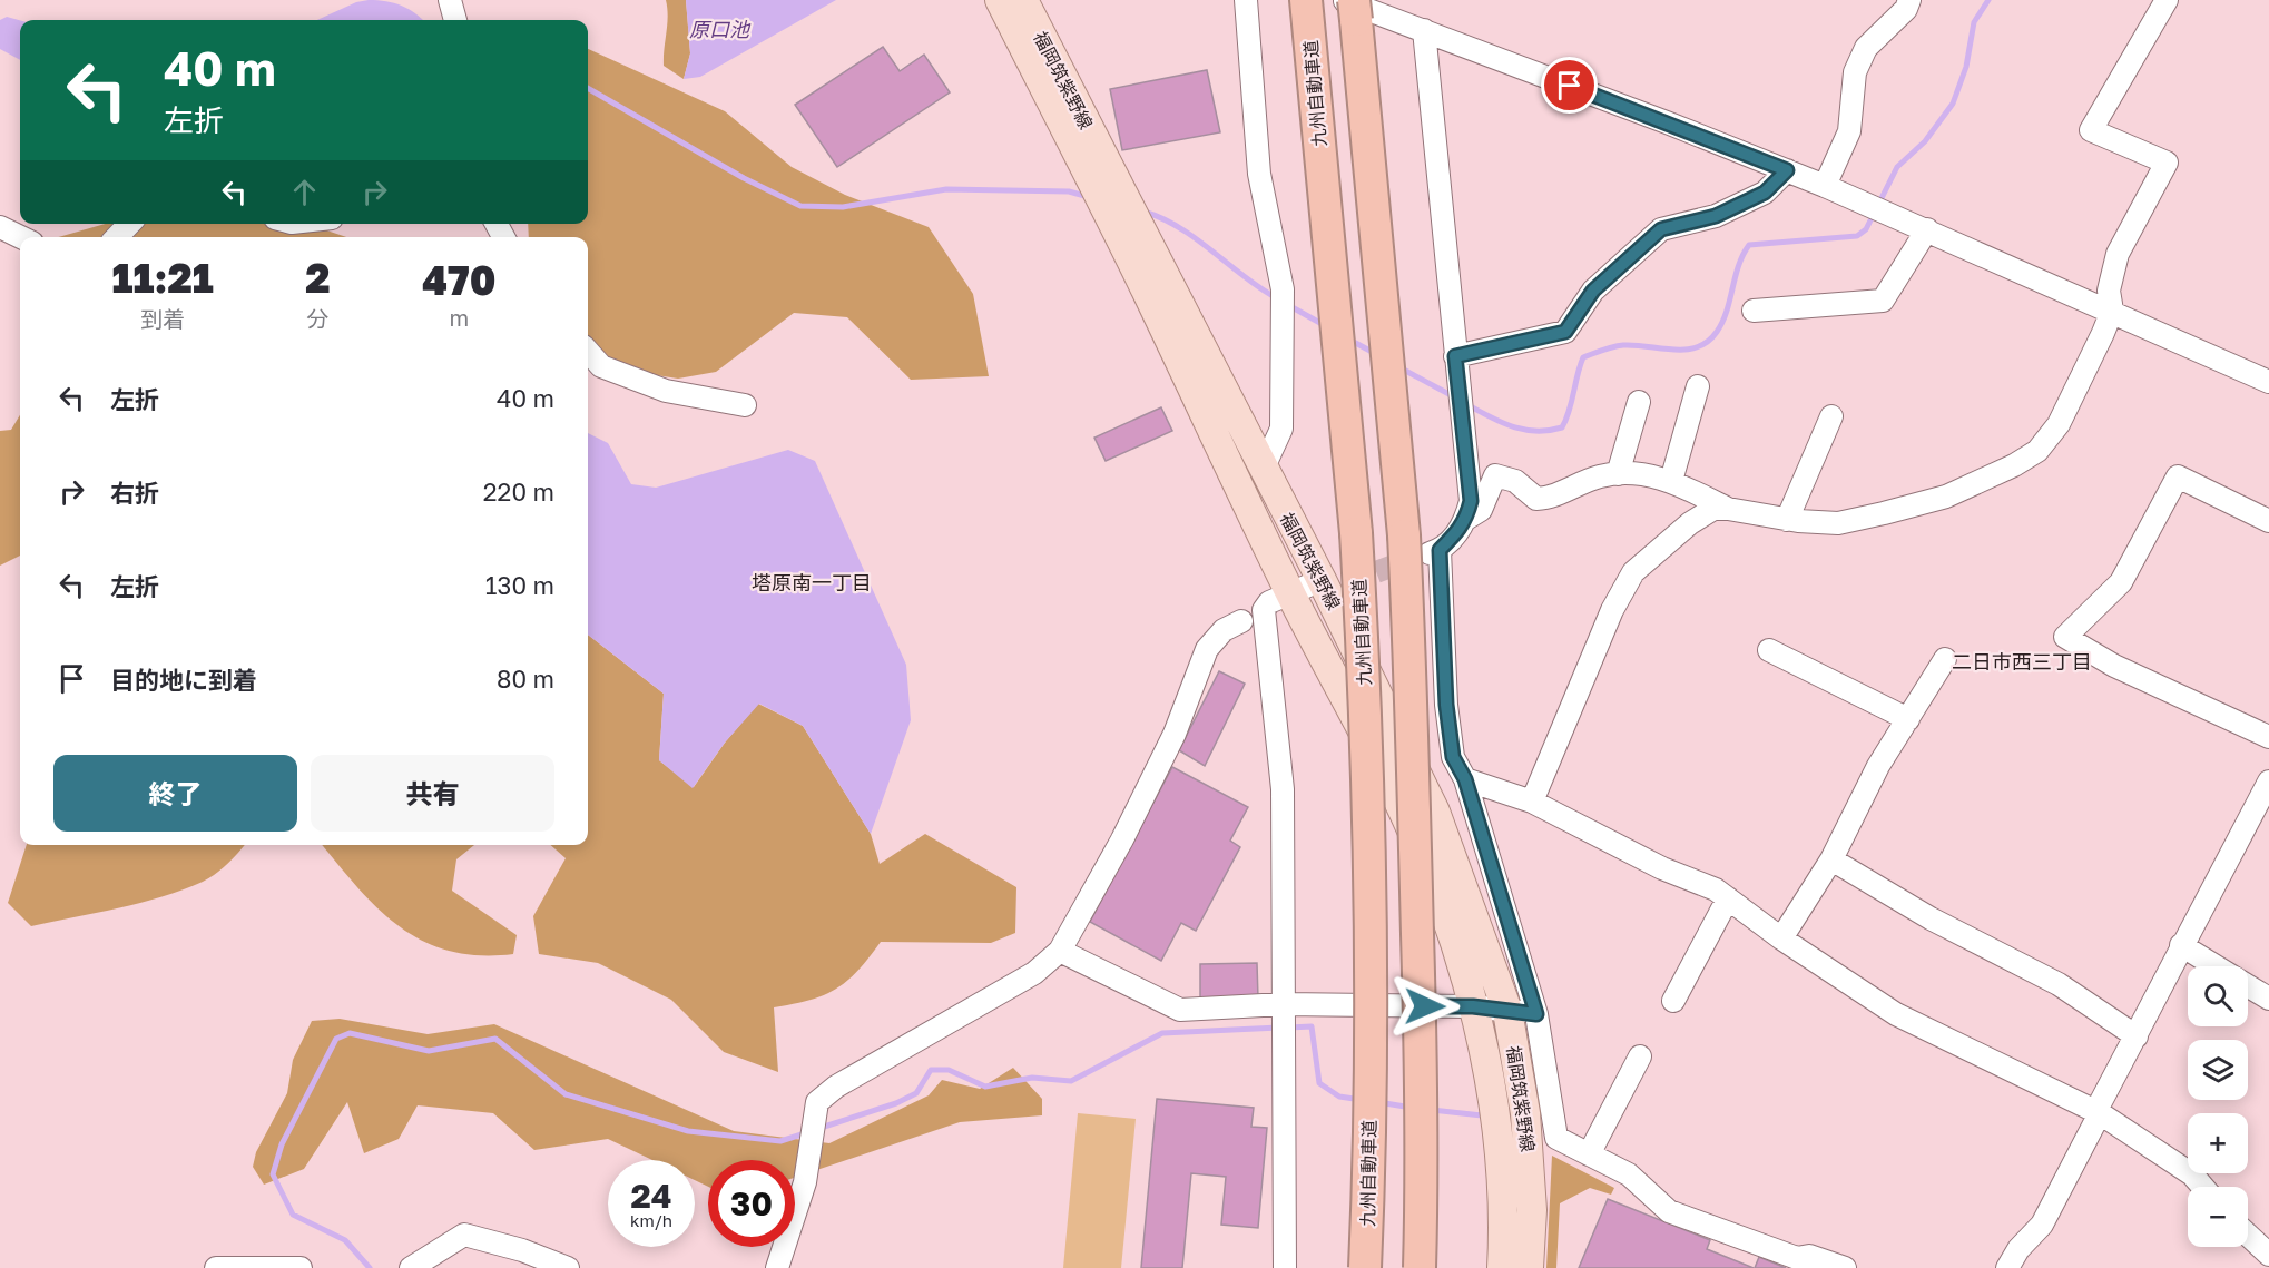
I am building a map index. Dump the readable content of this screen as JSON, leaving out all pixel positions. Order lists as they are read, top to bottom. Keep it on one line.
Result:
{"streets":{"highway":["九州自動車道"],"main road":["福岡筑紫野線"]},"districts":["塔原南一丁目","二日市西三丁目"],"water":["原口池"],"page":{"turn":["40 m","左折"],"eta":["11:21","到着","2","分","470","m"],"list":[{"name":"左折","value":"40 m"},{"name":"右折","value":"220 m"},{"name":"左折","value":"130 m"},{"name":"目的地に到着","value":"80 m"}],"buttons":["終了","共有"],"map_buttons":["+","−"],"speed":"24 km/h","limit":"30"}}
